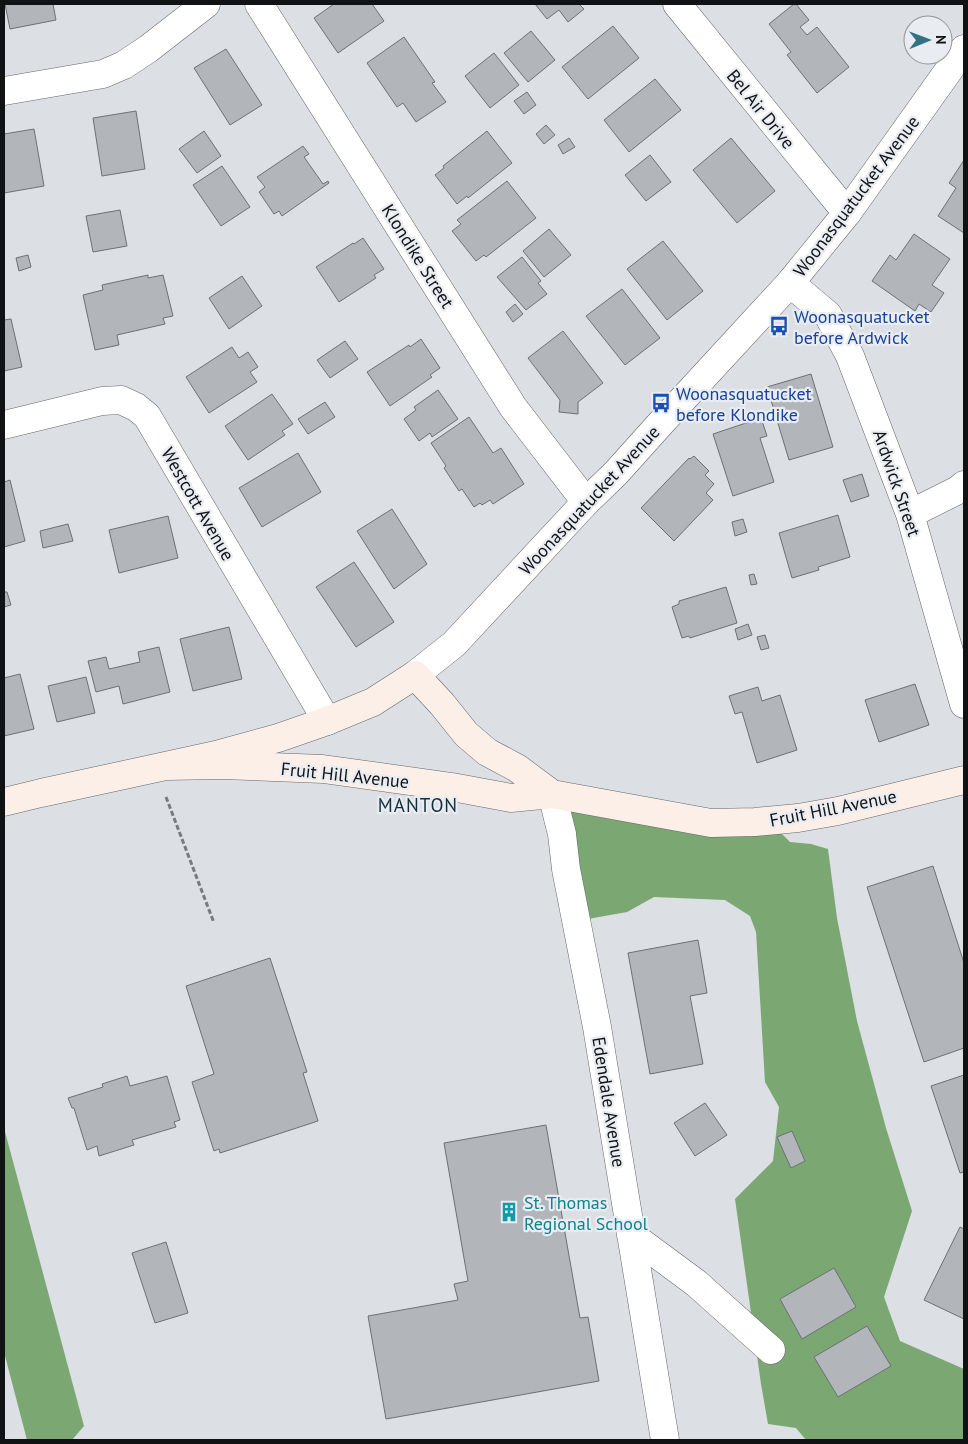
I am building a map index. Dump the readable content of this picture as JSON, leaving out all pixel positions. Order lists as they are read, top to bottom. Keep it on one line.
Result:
{"streets":{"main road":["Woonasquatucket Avenue","Fruit Hill Avenue"],"street":["Bel Air Drive","Klondike Street","Ardwick Street","Westcott Avenue","Edendale Avenue"]},"crossings":[["Bel Air Drive","Woonasquatucket Avenue"],["Woonasquatucket Avenue","Klondike Street"],["Woonasquatucket Avenue","Ardwick Street"],["Woonasquatucket Avenue","Westcott Avenue"],["Woonasquatucket Avenue","Fruit Hill Avenue"],["Westcott Avenue","Fruit Hill Avenue"],["Fruit Hill Avenue","Edendale Avenue"]],"districts":["MANTON"],"places":{"bus stop":["Woonasquatucket before Ardwick","Woonasquatucket before Klondike"],"building":["St. Thomas Regional School"]},"north":"right"}
